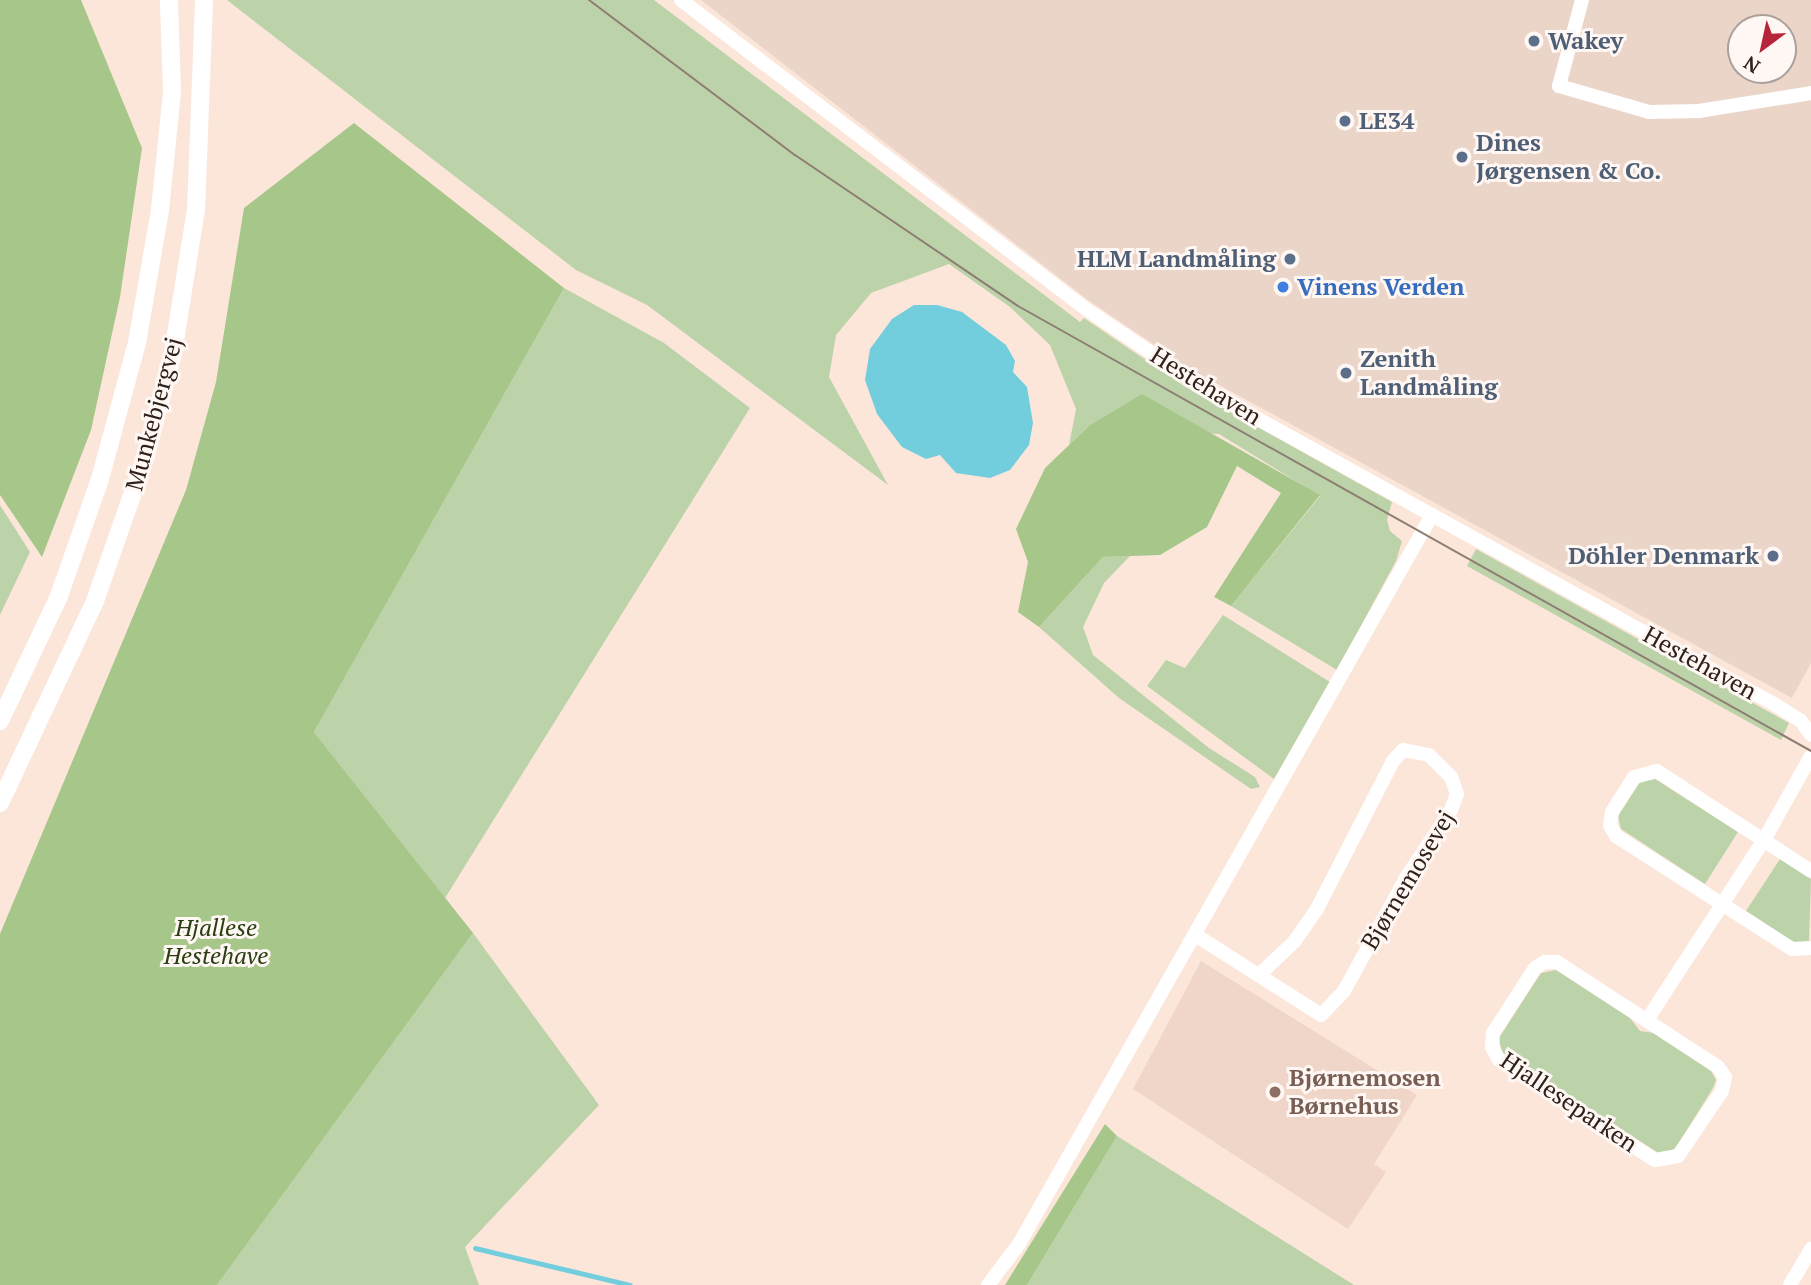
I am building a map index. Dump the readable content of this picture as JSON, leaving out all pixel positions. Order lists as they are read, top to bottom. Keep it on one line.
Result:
{"streets":{"street":["Hestehaven","Munkebjergvej","Bjørnemosevej","Hjalleseparken"]},"parks":["Hjallese Hestehave"],"places":["Wakey","LE34","Dines Jørgensen & Co.","HLM Landmåling","Vinens Verden","Zenith Landmåling","Döhler Denmark","Bjørnemosen Børnehus"],"north":"bottom left"}
